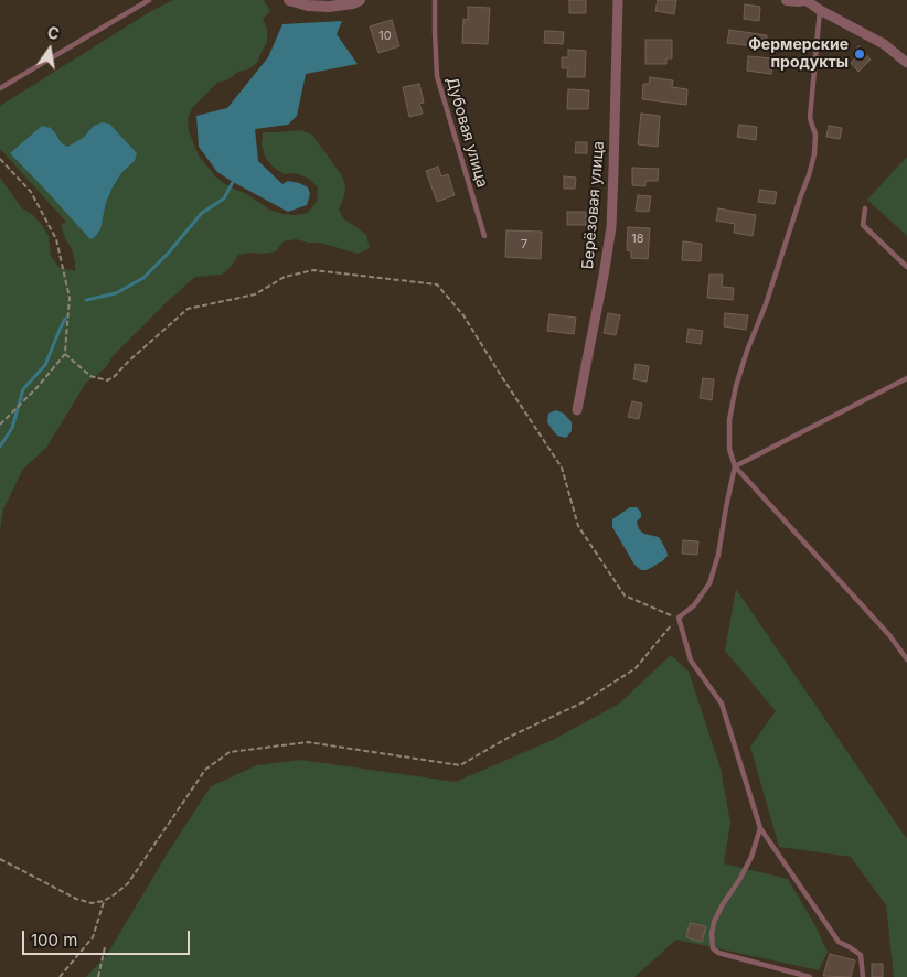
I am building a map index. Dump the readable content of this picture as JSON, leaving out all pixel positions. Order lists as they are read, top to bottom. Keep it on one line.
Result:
{"streets":{"street":["Берёзовая улица"],"lane":["Дубовая улица"]},"places":["Фермерские продукты"],"house_numbers":["10","18","7"],"scale_bar":"100 m","north":"top"}
